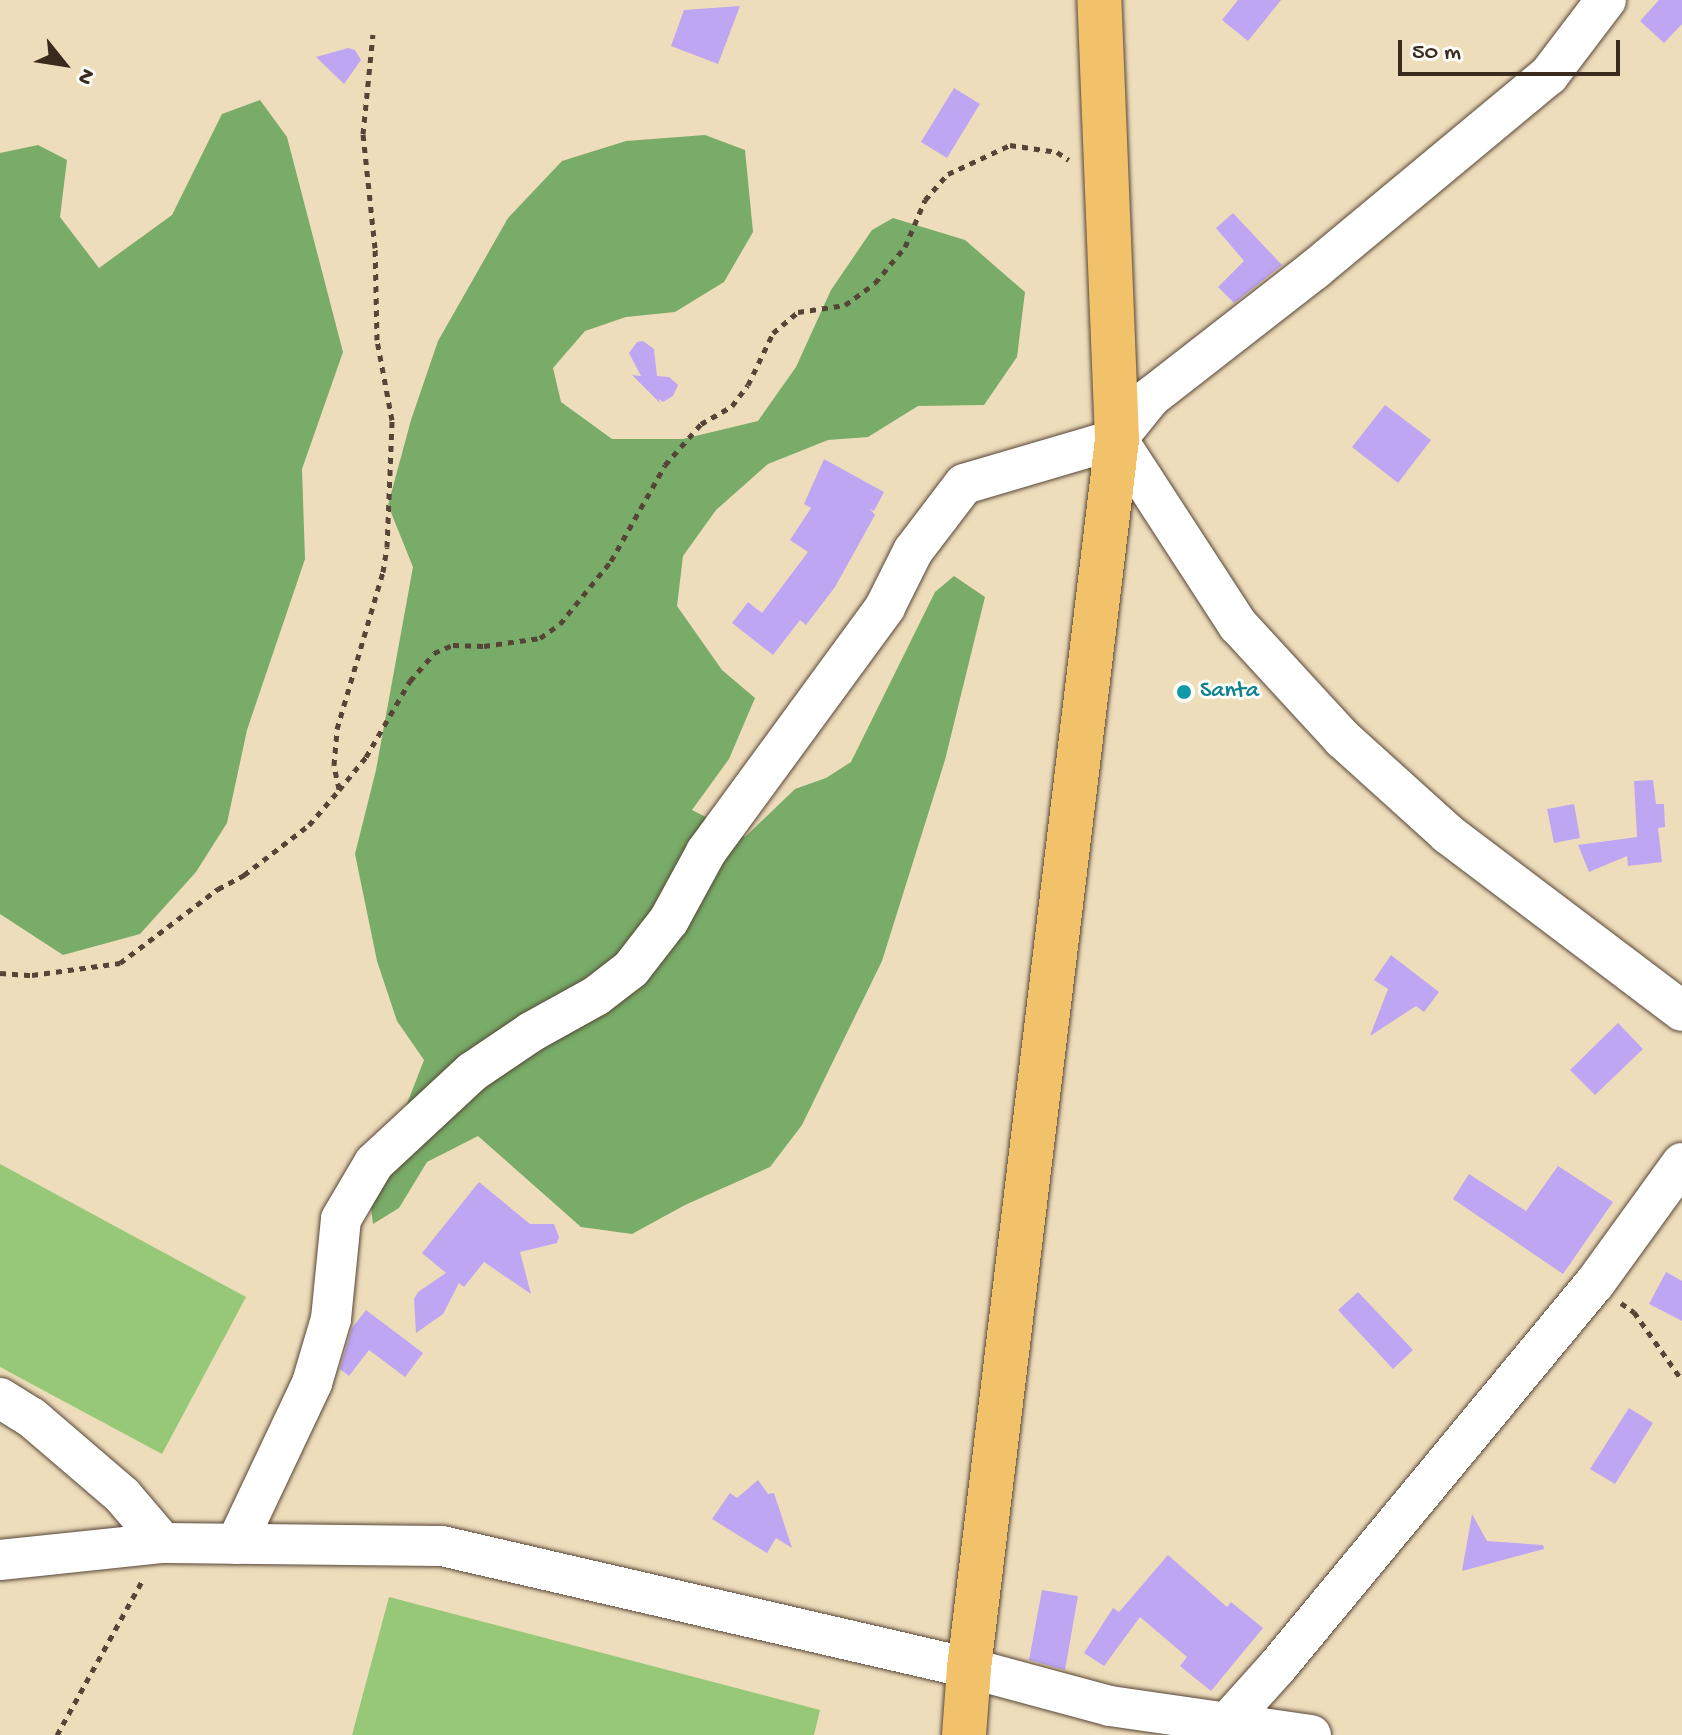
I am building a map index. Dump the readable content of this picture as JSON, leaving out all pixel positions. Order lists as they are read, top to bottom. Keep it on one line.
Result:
{"places":["Santa"],"scale_bar":"50 m","north":"bottom right"}
